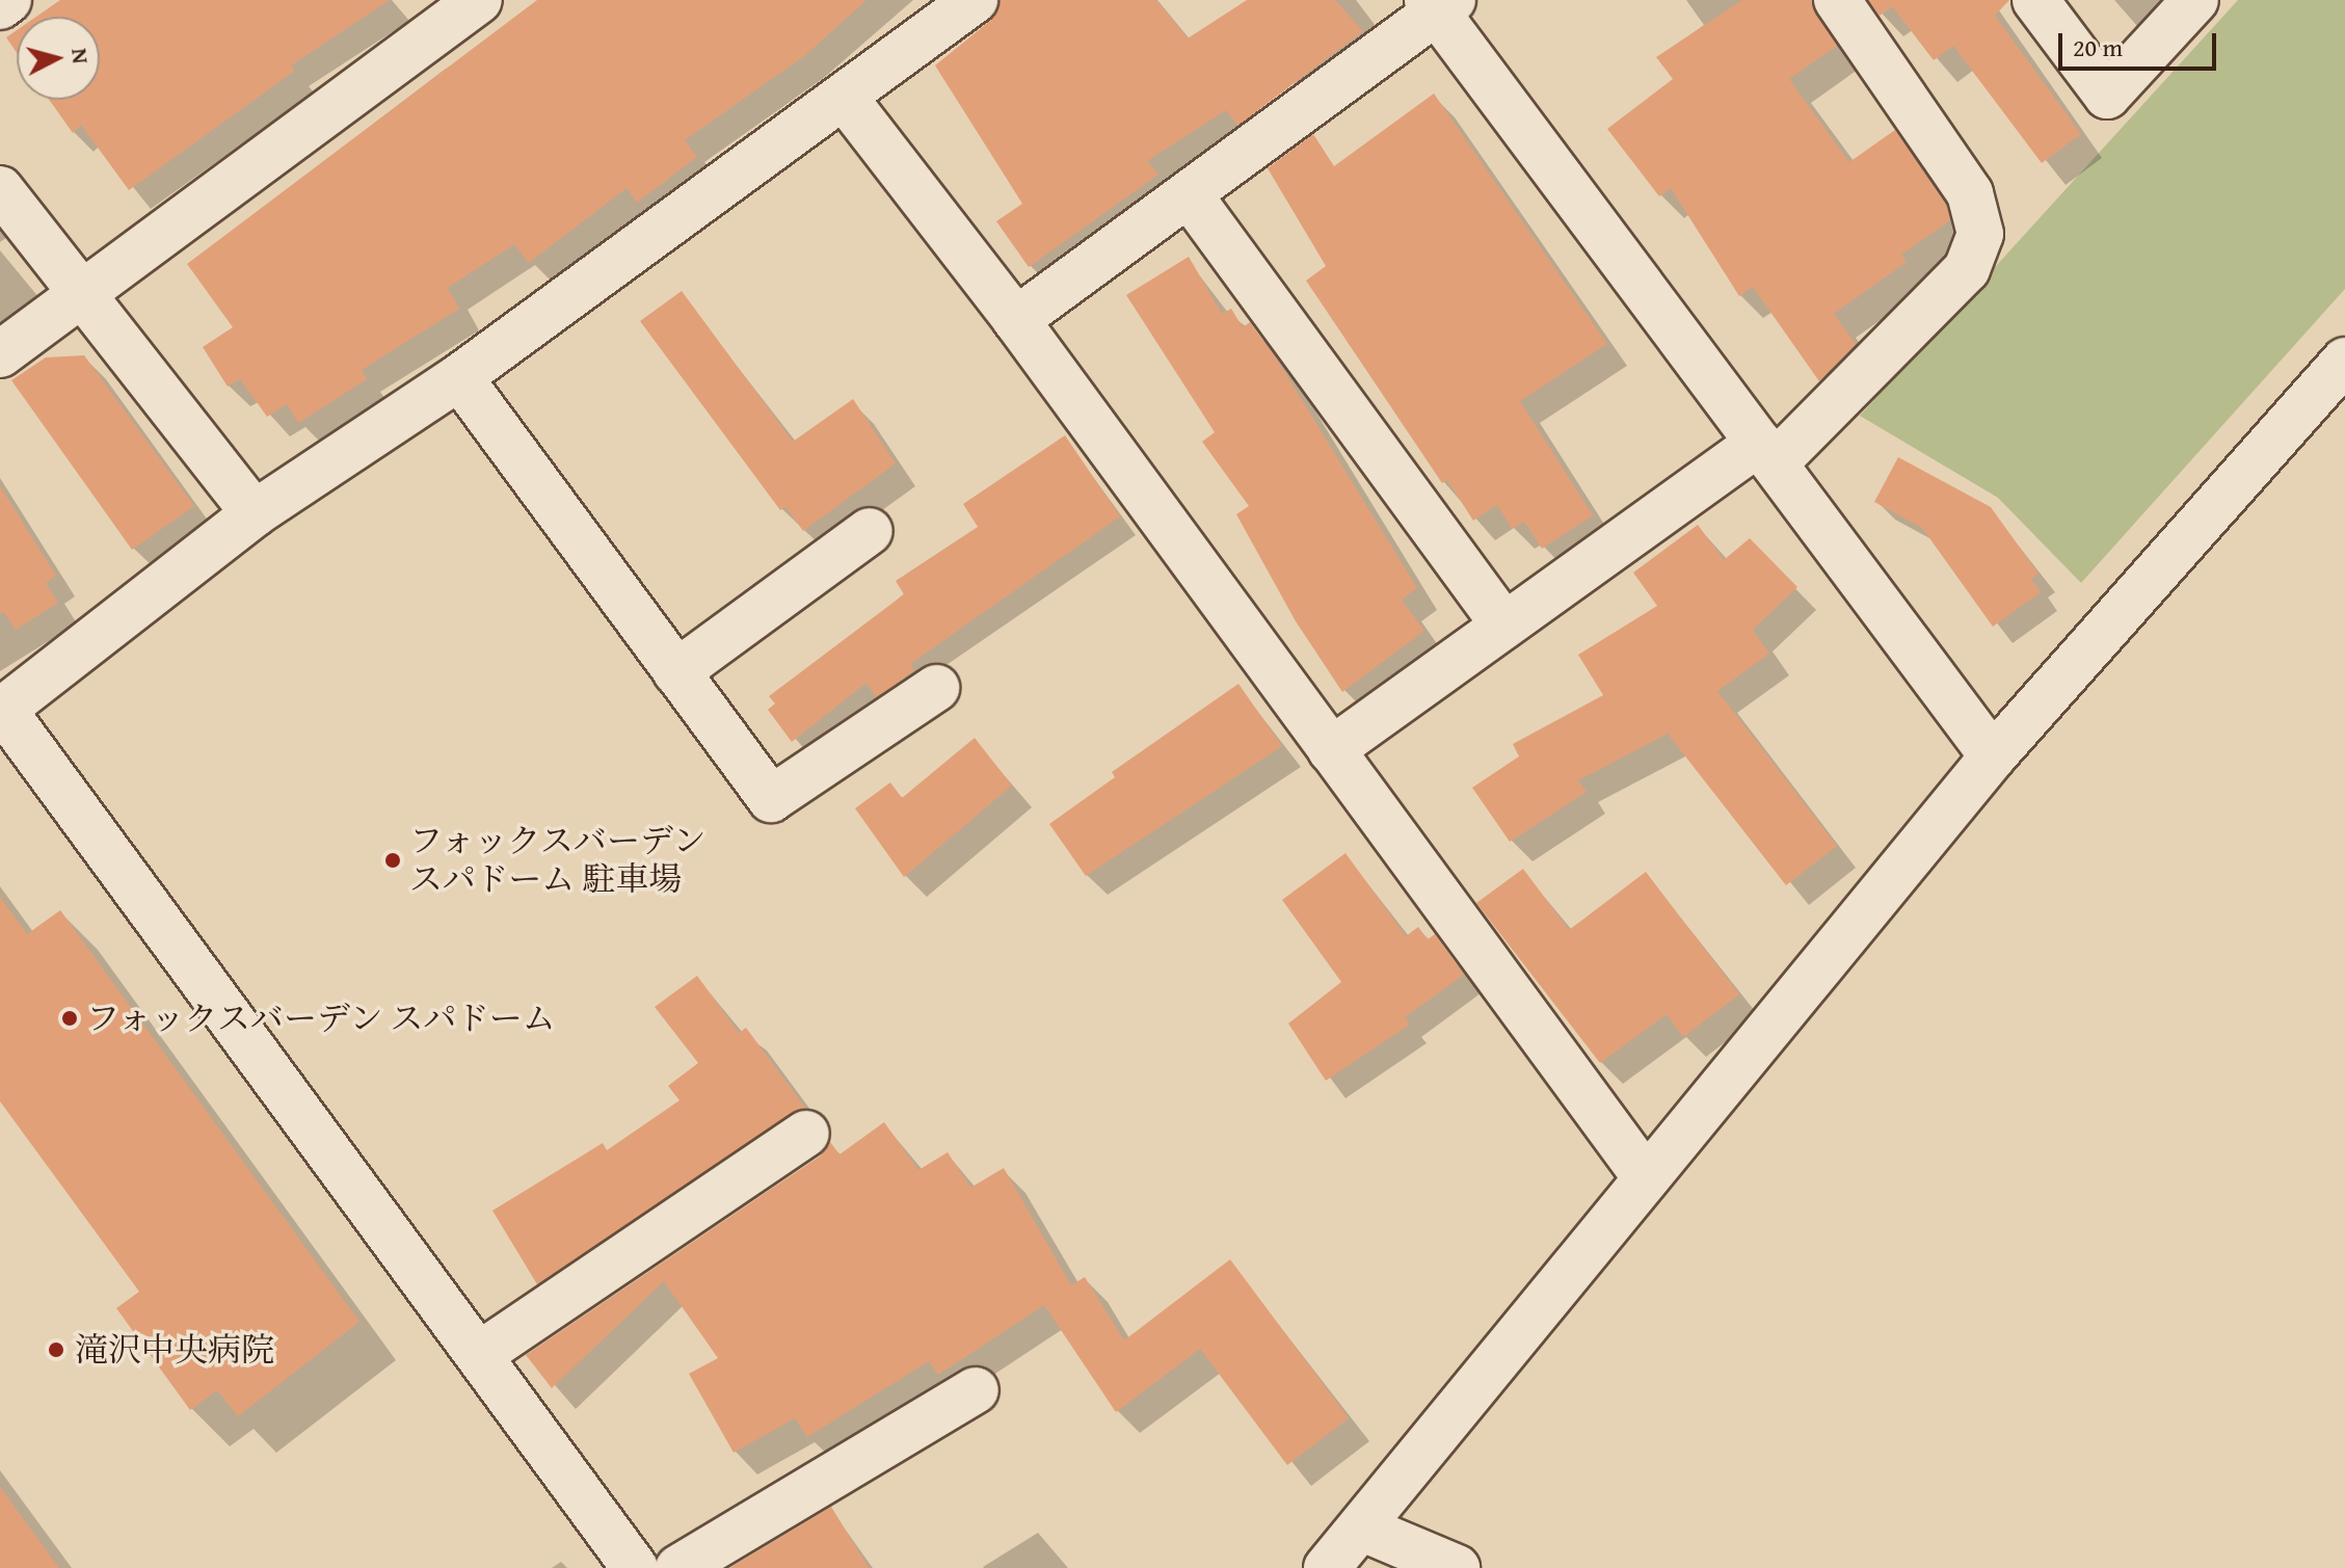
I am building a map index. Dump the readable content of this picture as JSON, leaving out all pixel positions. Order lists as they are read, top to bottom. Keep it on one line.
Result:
{"places":["フォックスバーデン スパドーム 駐車場","フォックスバーデン スパドーム","滝沢中央病院"],"scale_bar":"20 m","north":"right"}
